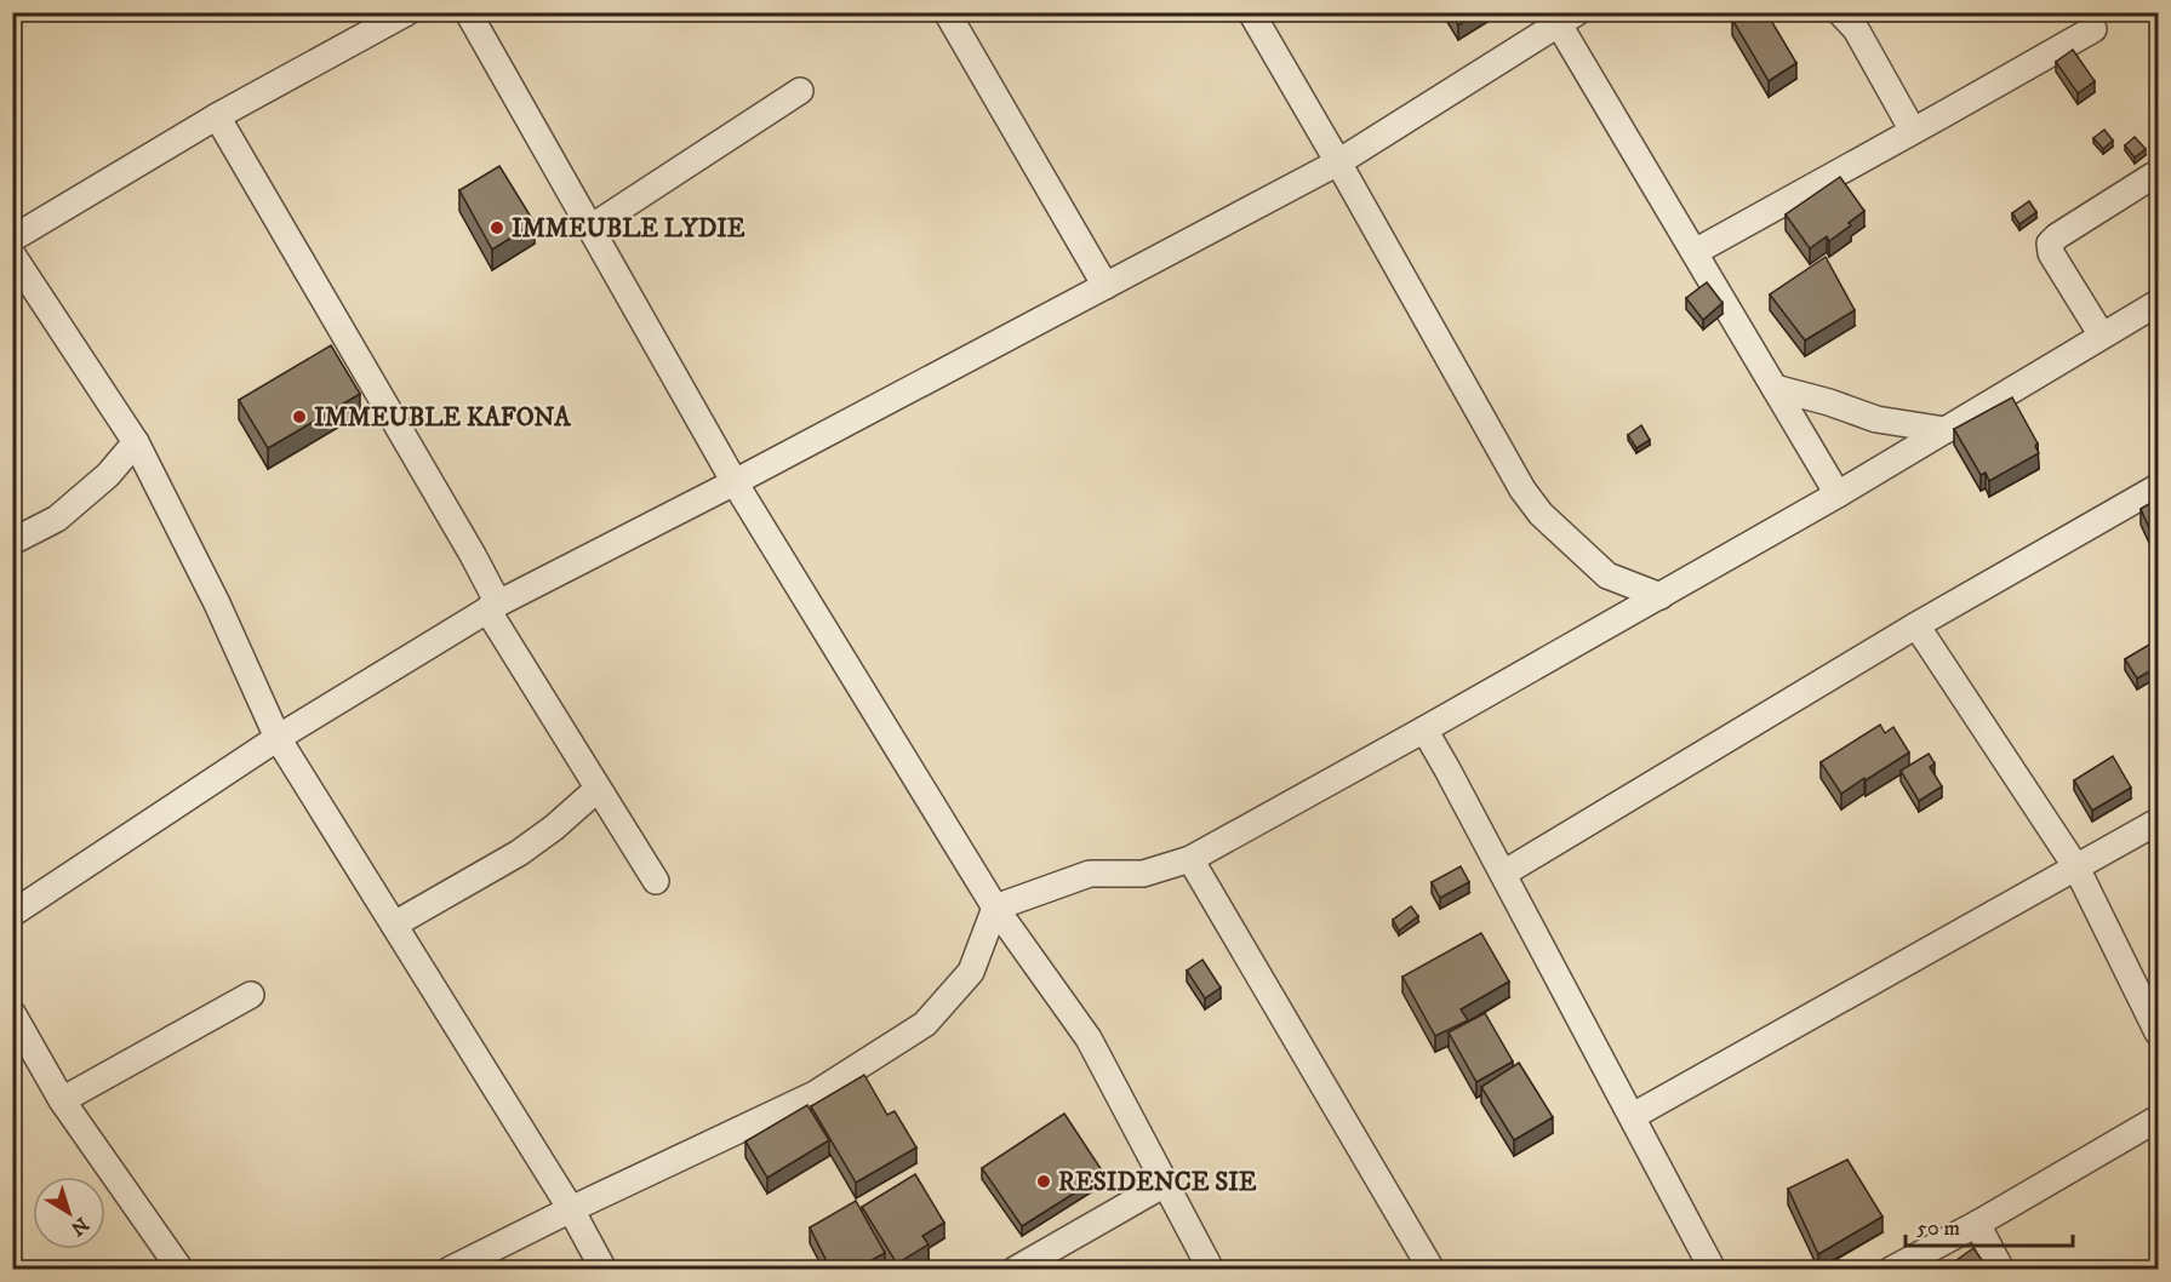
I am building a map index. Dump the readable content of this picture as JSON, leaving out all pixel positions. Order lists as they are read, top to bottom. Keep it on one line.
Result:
{"places":["IMMEUBLE LYDIE","IMMEUBLE KAFONA","RESIDENCE SIE"],"scale_bar":"50 m","north":"bottom right"}
